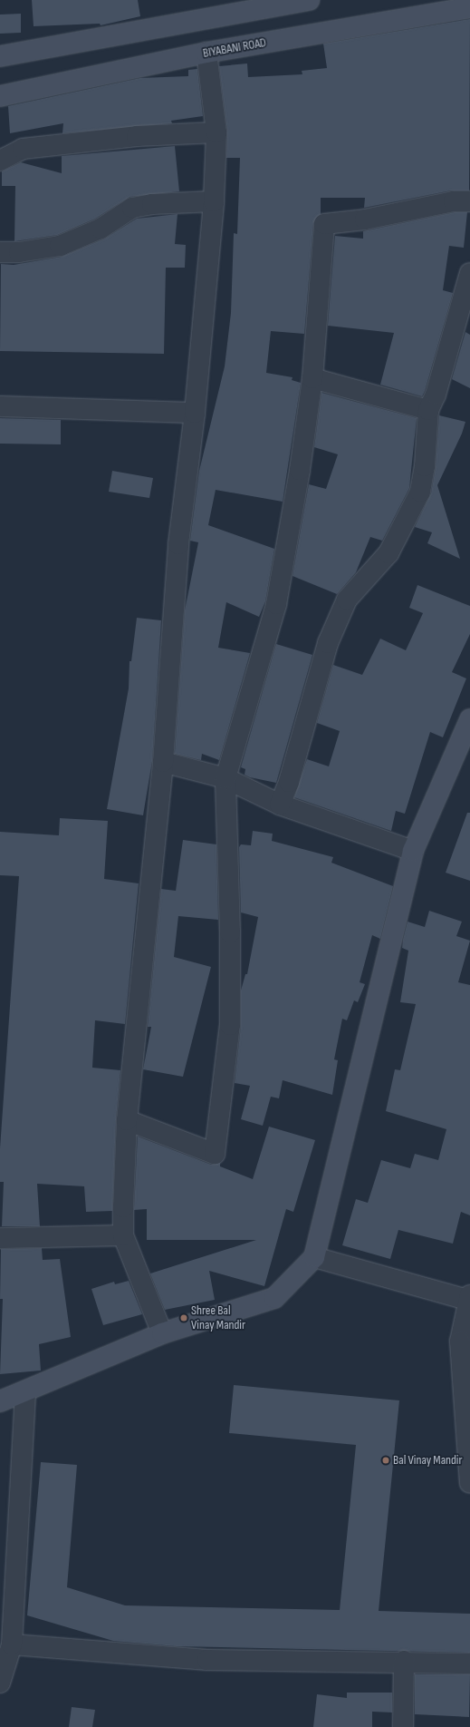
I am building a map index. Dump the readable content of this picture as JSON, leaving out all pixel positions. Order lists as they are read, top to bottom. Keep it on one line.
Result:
{"streets":{"street":["BIYABANI ROAD"]},"places":["Shree Bal Vinay Mandir","Bal Vinay Mandir"]}
